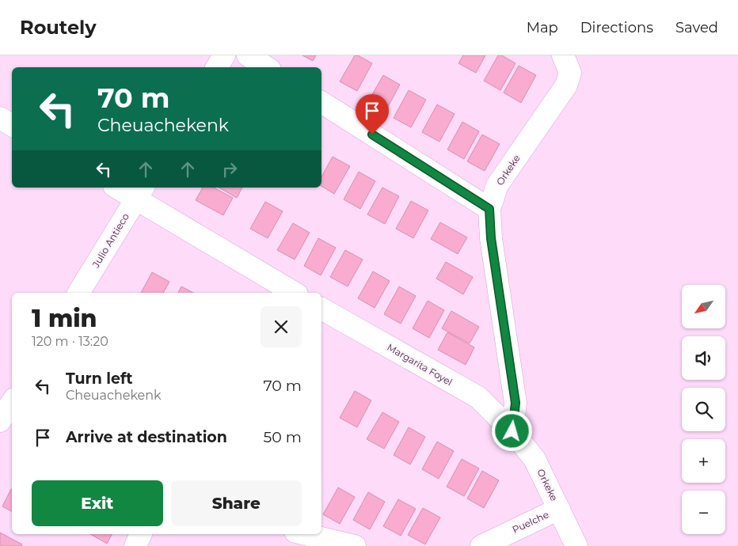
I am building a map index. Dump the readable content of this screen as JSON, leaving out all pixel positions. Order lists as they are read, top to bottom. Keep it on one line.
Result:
{"streets":{"street":["Orkeke","Julio Antieco","Margarita Foyel","Puelche"]},"crossings":[["Orkeke","Margarita Foyel"],["Orkeke","Puelche"]],"north":"bottom left","page":{"header":"Routely","nav":["Map","Directions","Saved"],"turn":["70 m","Cheuachekenk"],"map_buttons":["+","−"],"heading":["1 min","120 m · 13:20"],"list":[{"name":"Turn left","note":"Cheuachekenk","value":"70 m"},{"name":"Arrive at destination","value":"50 m"}],"buttons":["Exit","Share"]}}
